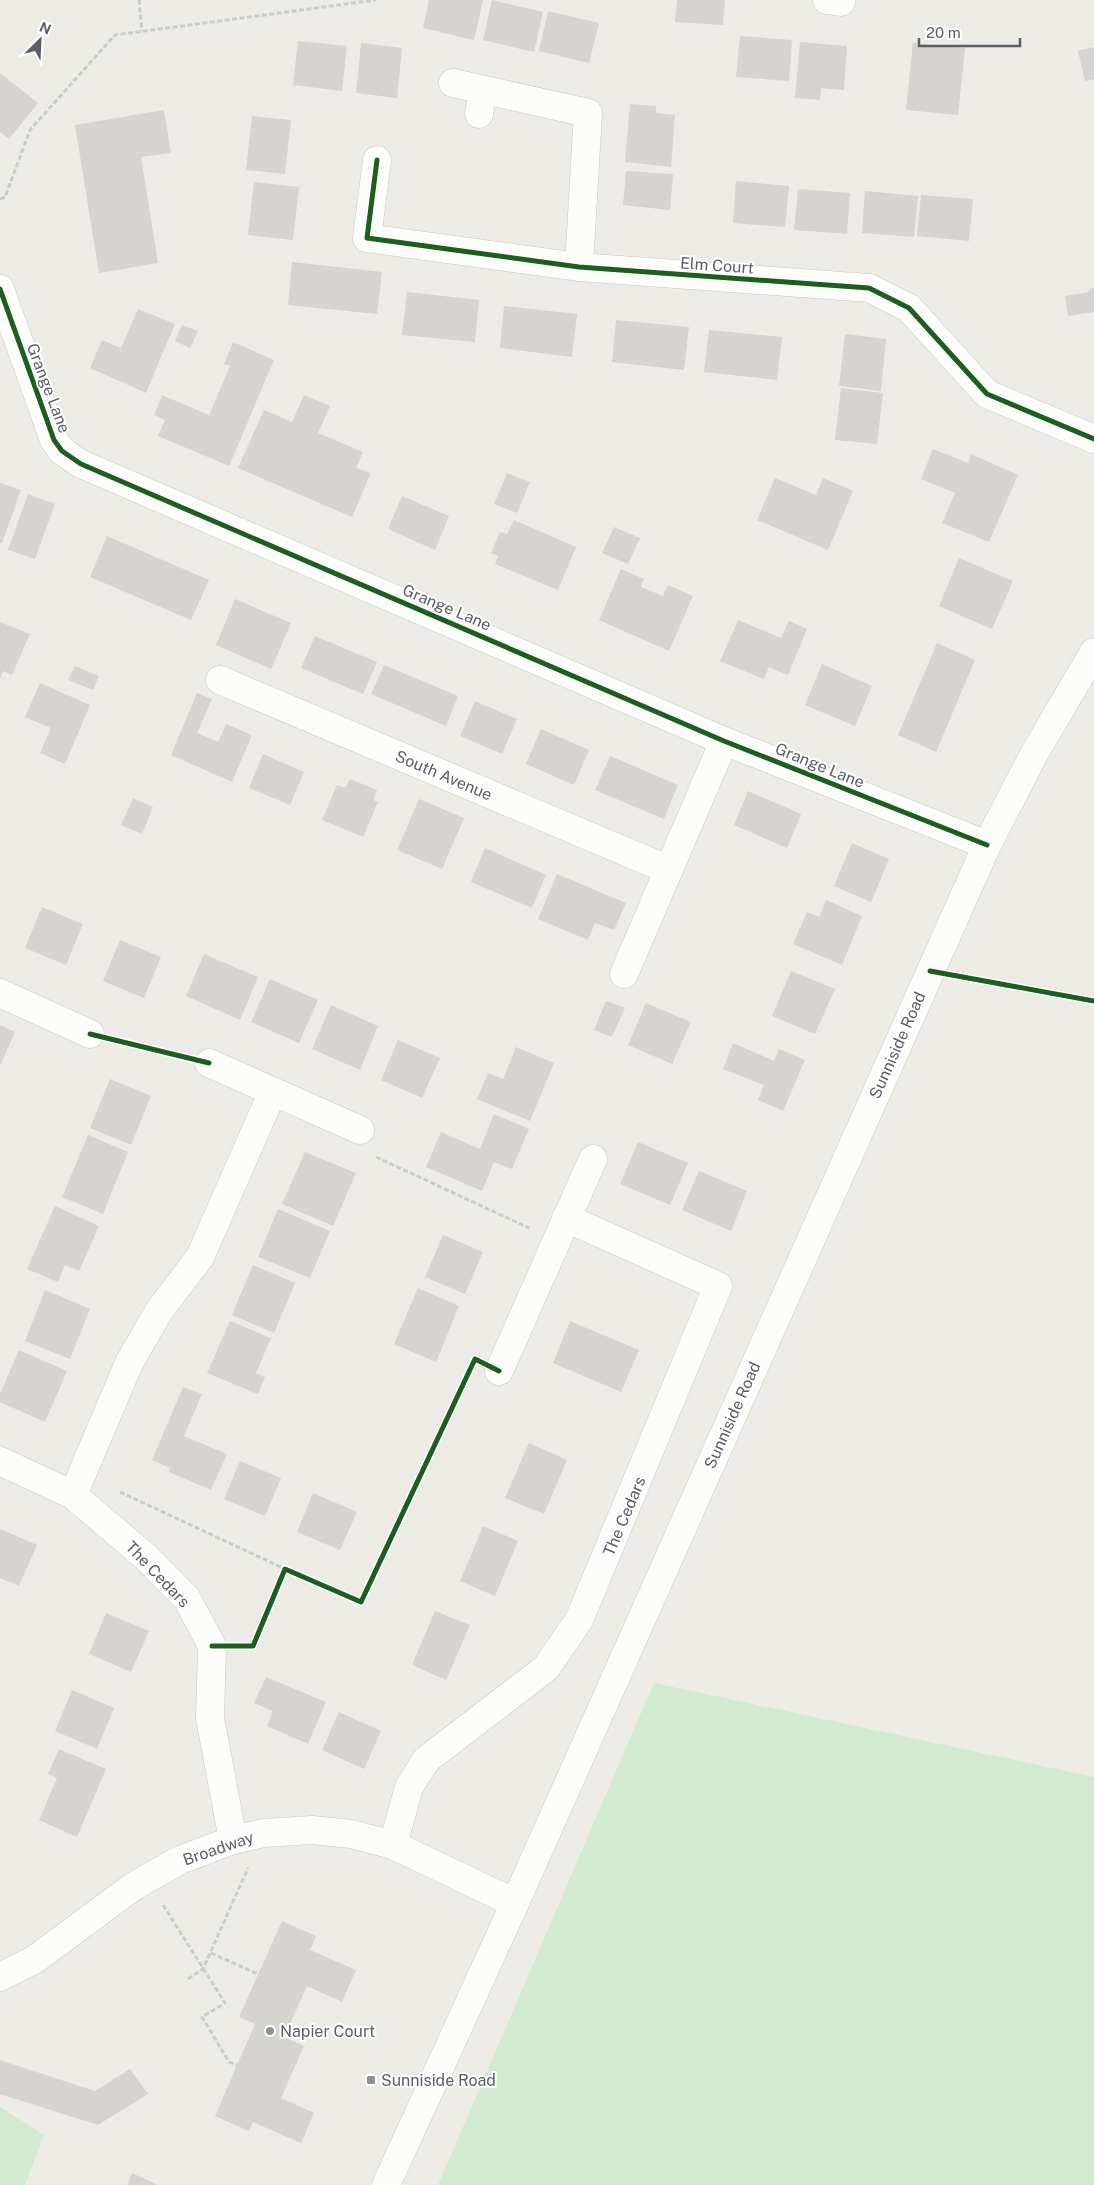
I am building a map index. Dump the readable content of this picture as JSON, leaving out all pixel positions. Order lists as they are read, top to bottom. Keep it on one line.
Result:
{"streets":{"street":["Elm Court","Grange Lane","South Avenue","Sunniside Road","The Cedars","Broadway"]},"crossings":[["Grange Lane","Sunniside Road"],["Sunniside Road","Broadway"],["The Cedars","Broadway"]],"places":{"other":["Napier Court"],"transit":["Sunniside Road"]},"scale_bar":"20 m","north":"top right"}
